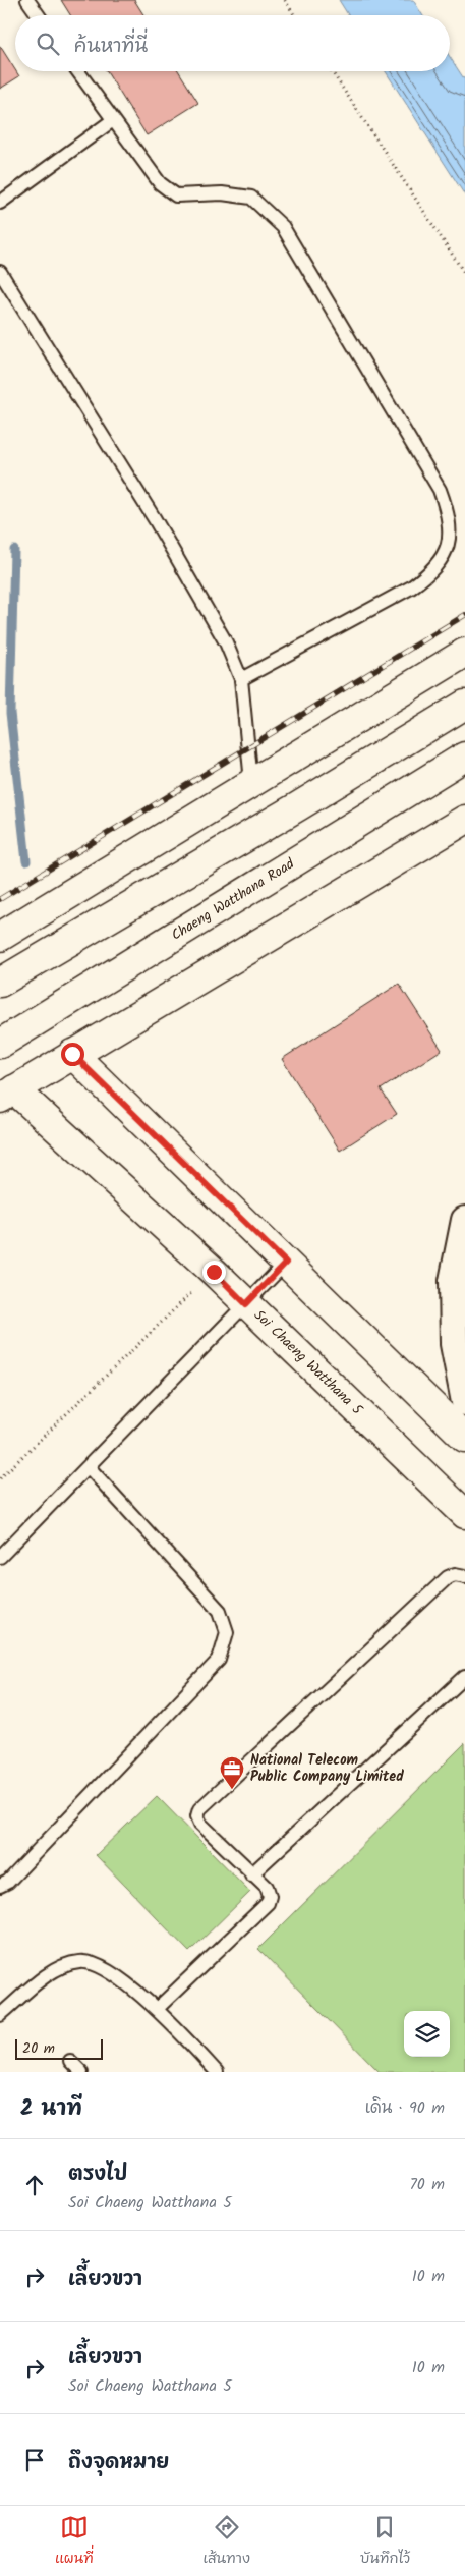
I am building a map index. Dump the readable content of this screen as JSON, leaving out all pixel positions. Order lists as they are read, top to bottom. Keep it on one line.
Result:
{"streets":{"main road":["Chaeng Watthana Road","Soi Chaeng Watthana 5"]},"places":{"office":["National Telecom Public Company Limited"]},"scale_bar":"20 m","page":{"search":"ค้นหาที่นี่","scale":"20 m","heading":["2 นาที","เดิน · 90 m"],"list":[["ตรงไป","Soi Chaeng Watthana 5","70 m"],["เลี้ยวขวา","10 m"],["เลี้ยวขวา","Soi Chaeng Watthana 5","10 m"],"ถึงจุดหมาย"],"nav":["แผนที่","เส้นทาง","บันทึกไว้"]}}
